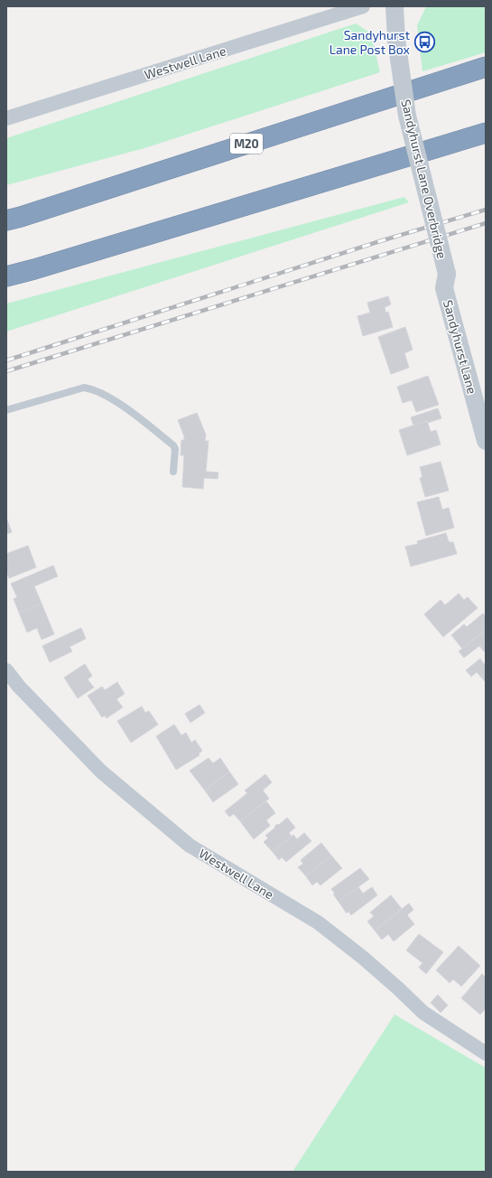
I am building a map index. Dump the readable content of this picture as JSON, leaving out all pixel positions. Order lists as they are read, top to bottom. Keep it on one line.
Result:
{"streets":{"highway":["M20"],"street":["Westwell Lane","Sandyhurst Lane Overbridge","Sandyhurst Lane"]},"crossings":[["Sandyhurst Lane Overbridge","Sandyhurst Lane"]],"places":{"bus stop":["Sandyhurst Lane Post Box"]}}
